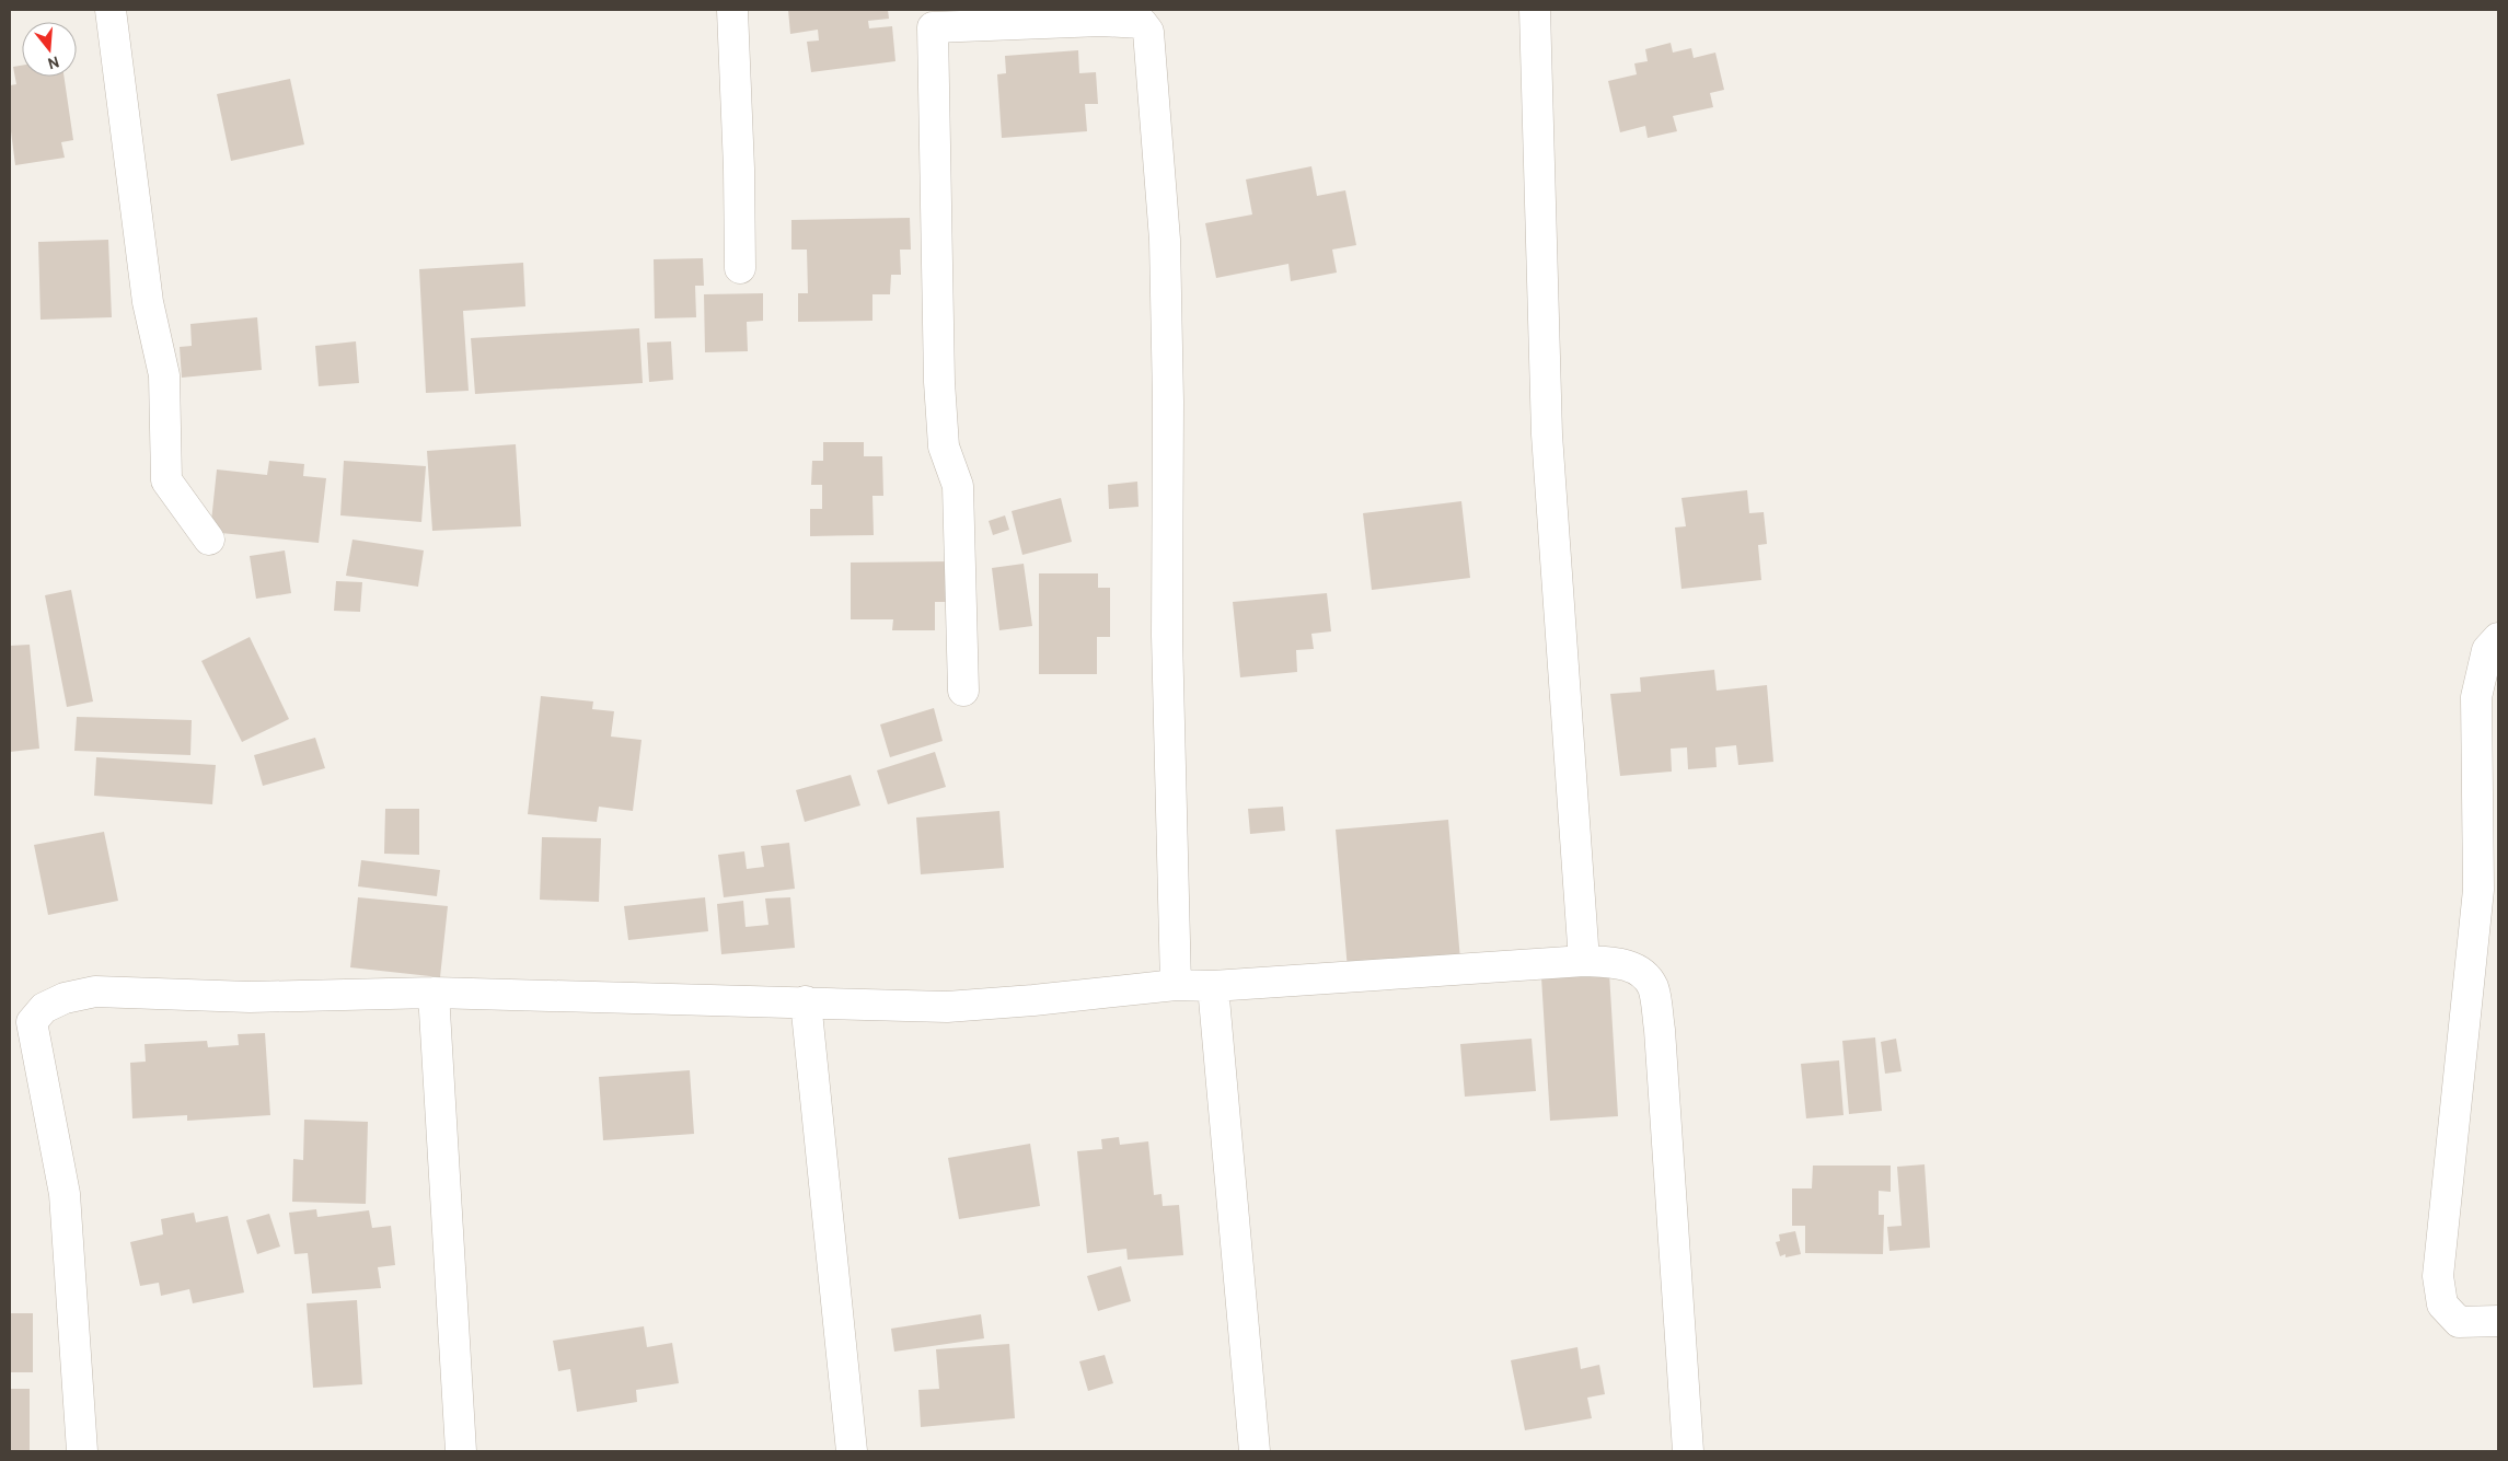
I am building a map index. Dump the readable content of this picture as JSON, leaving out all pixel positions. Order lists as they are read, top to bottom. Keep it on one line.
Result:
{"north":"bottom"}
